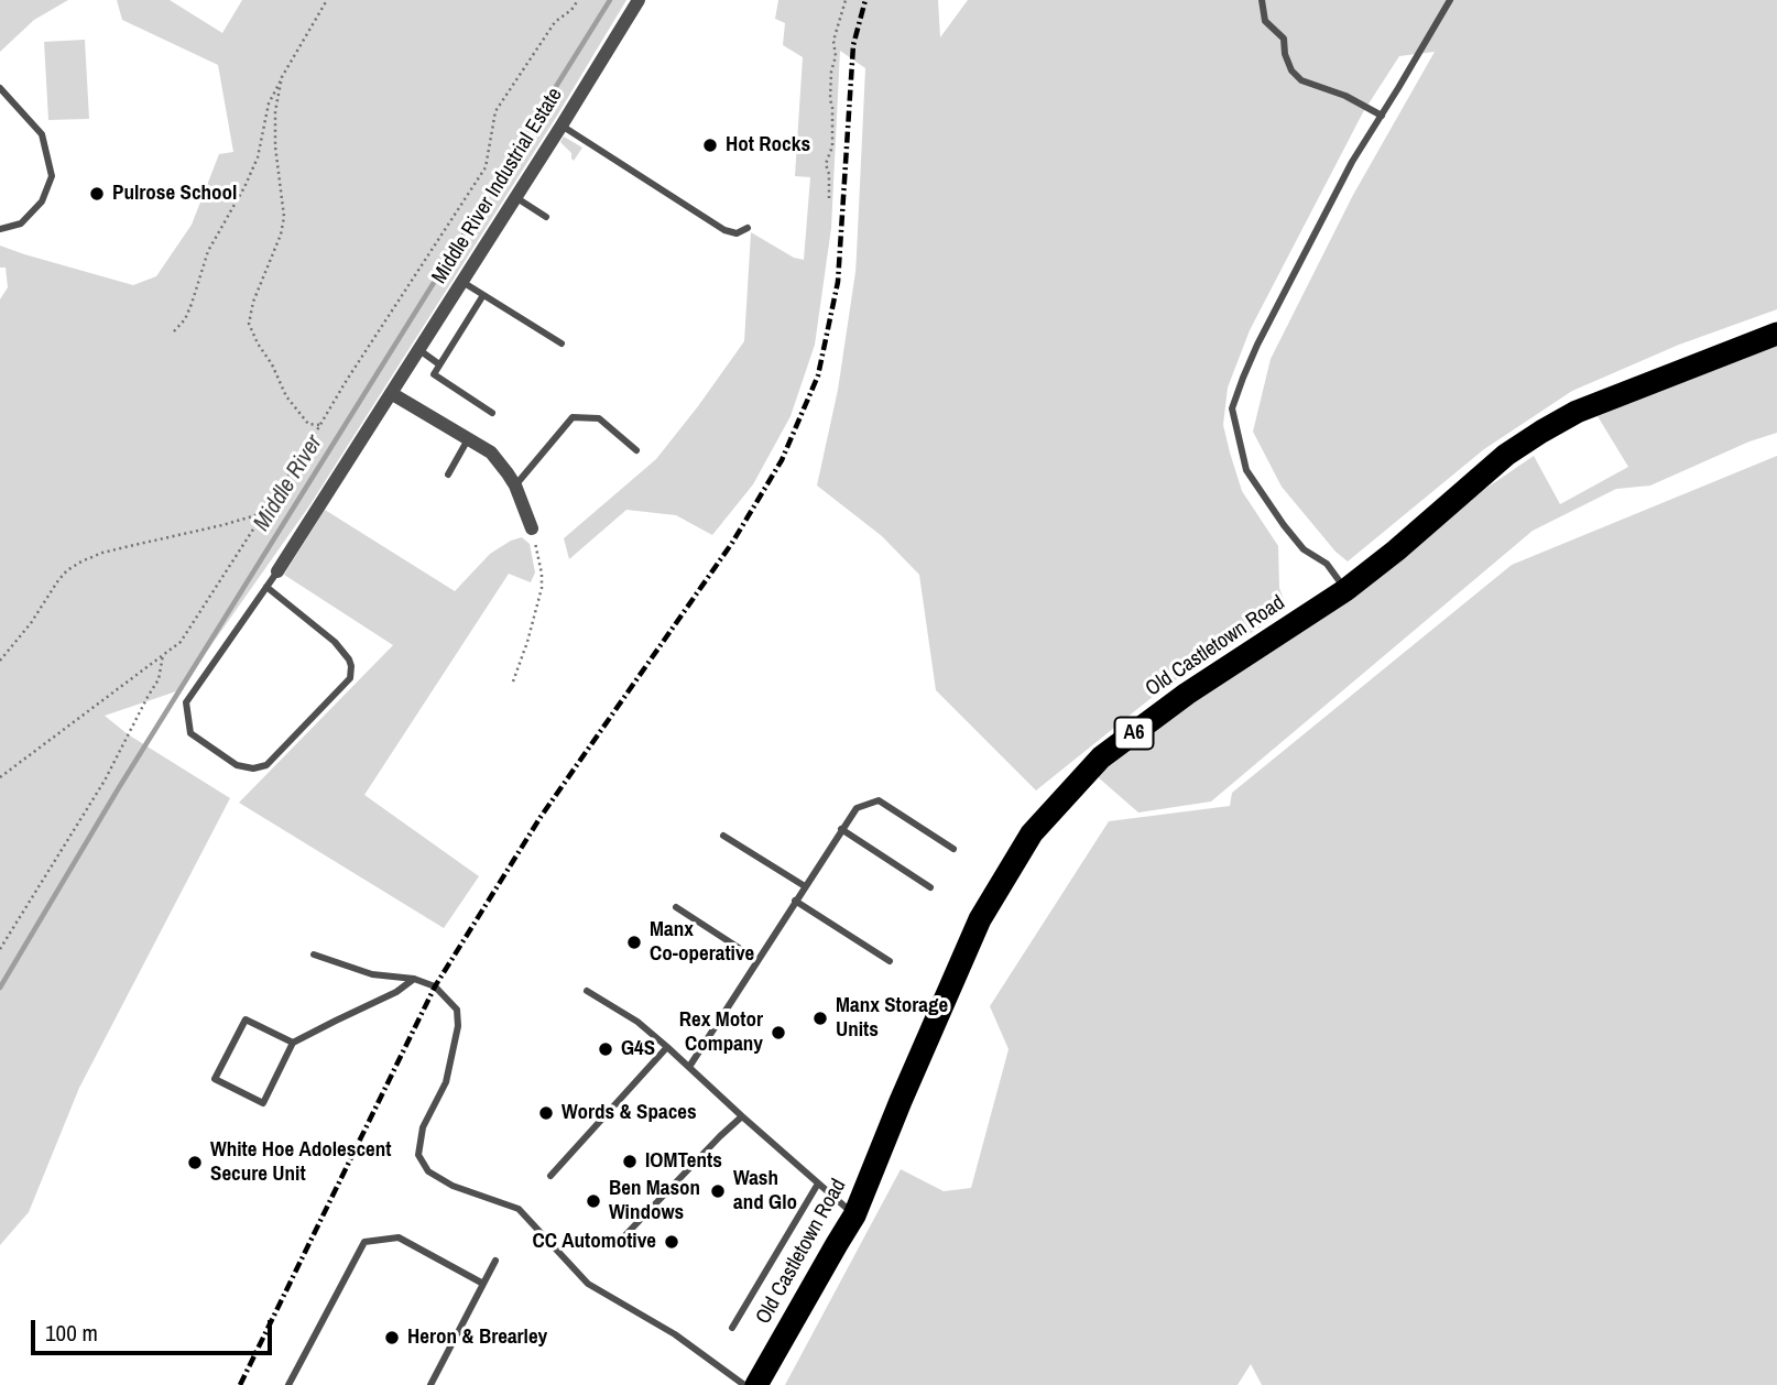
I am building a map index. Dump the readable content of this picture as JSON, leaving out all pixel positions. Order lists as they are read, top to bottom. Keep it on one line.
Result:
{"streets":{"highway":["Old Castletown Road","A6"],"street":["Middle River Industrial Estate"]},"water":["Middle River"],"places":["Hot Rocks","Pulrose School","Manx Co-operative","Manx Storage Units","Rex Motor Company","G4S","Words & Spaces","IOMTents","White Hoe Adolescent Secure Unit","Wash and Glo","Ben Mason Windows","CC Automotive","Heron & Brearley"],"scale_bar":"100 m"}
